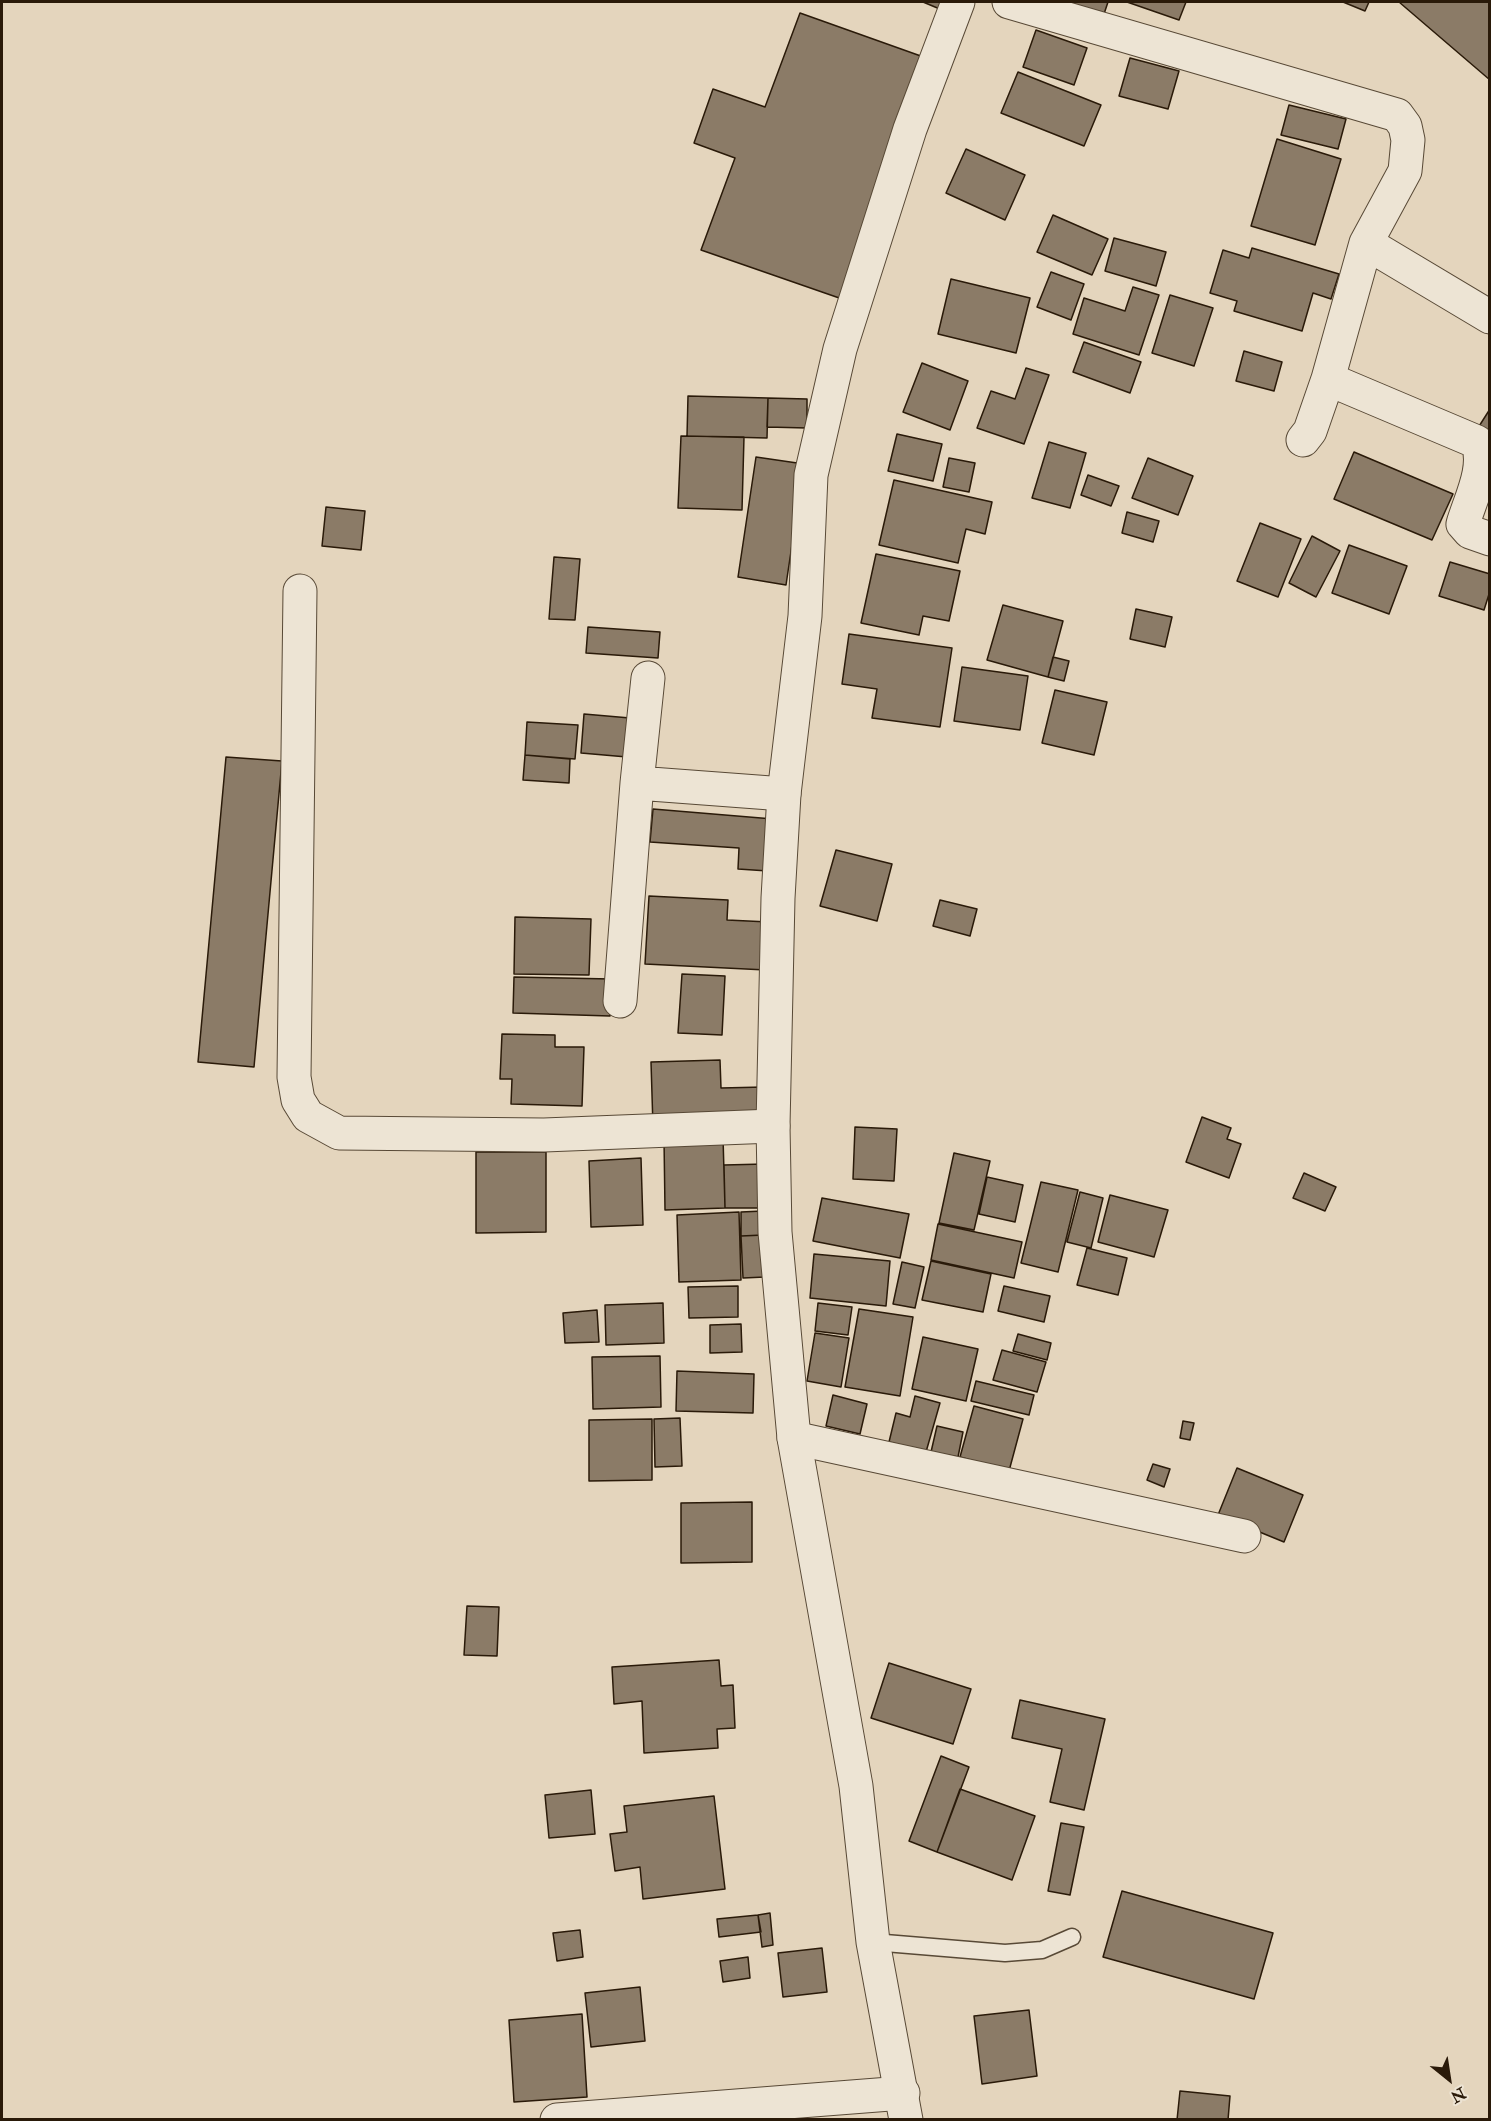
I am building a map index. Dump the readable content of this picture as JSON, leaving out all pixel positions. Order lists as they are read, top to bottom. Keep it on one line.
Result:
{"north":"bottom right"}
